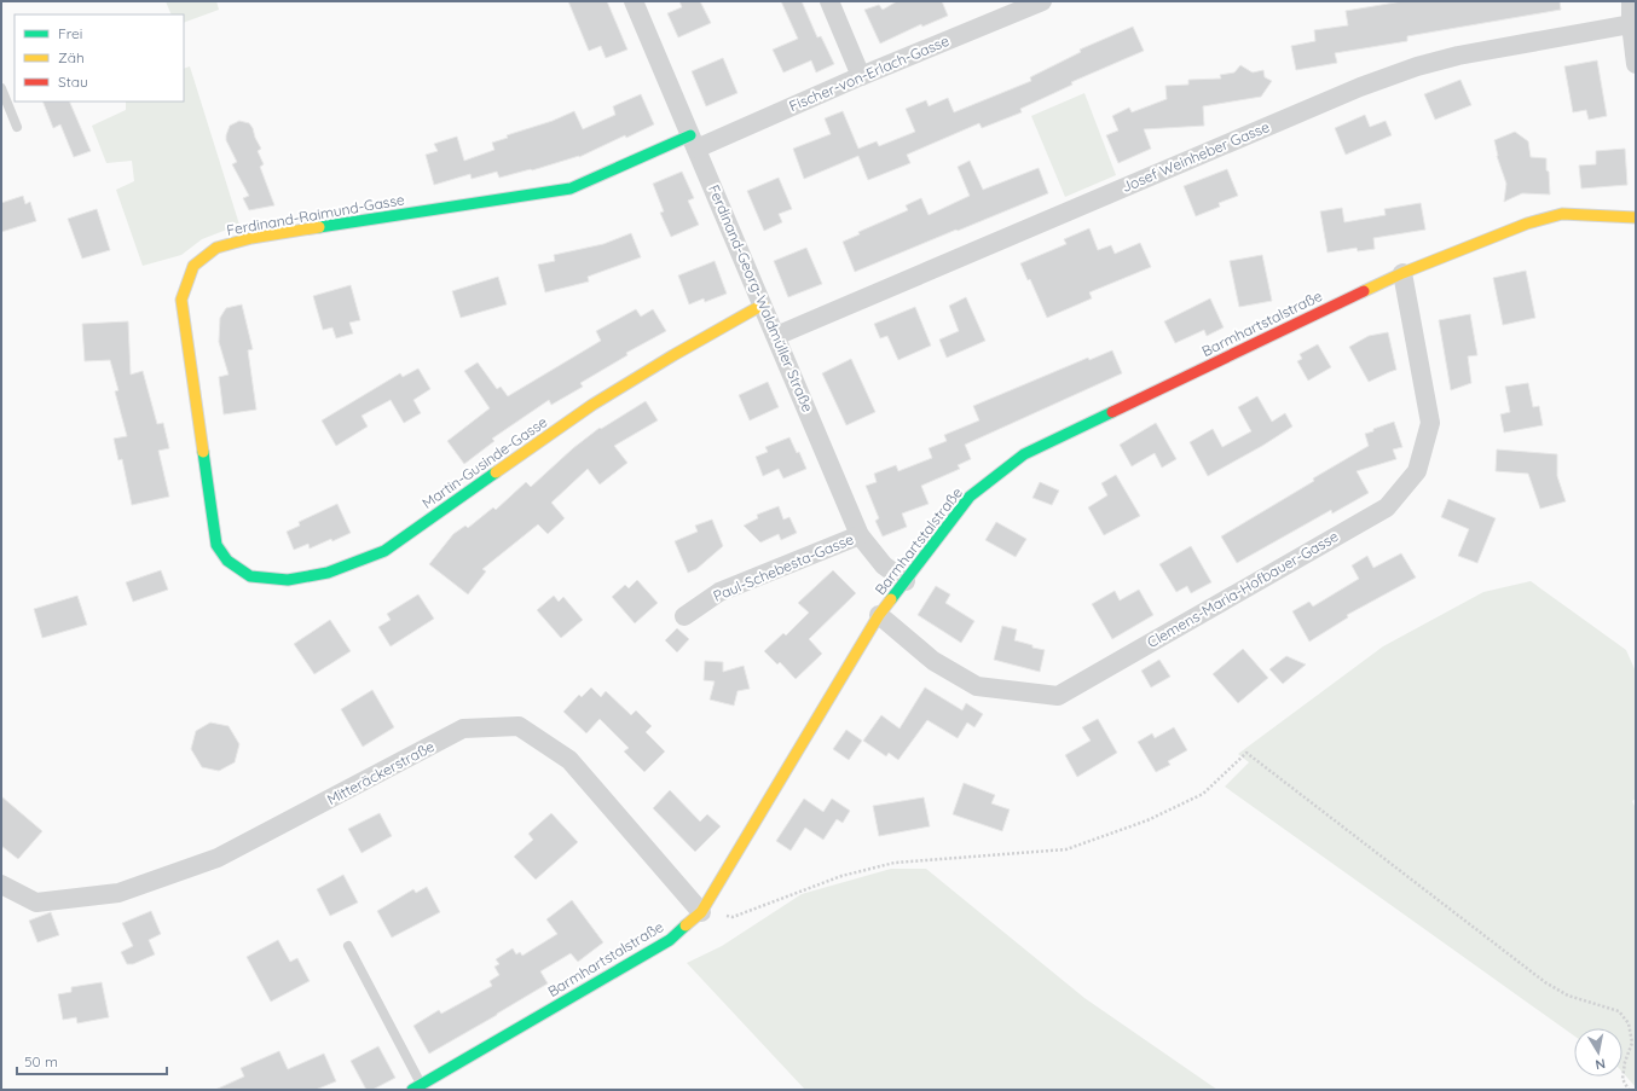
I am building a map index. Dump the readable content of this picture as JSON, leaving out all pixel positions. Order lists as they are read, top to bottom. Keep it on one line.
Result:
{"streets":{"street":["Fischer-von-Erlach-Gasse","Josef Weinheber Gasse","Ferdinand-Raimund-Gasse","Ferdinand-Georg-Waldmüller Straße","Barmhartstalstraße","Martin-Gusinde-Gasse","Paul-Schebesta-Gasse","Clemens-Maria-Hofbauer-Gasse","Mitteräckerstraße"]},"crossings":[["Fischer-von-Erlach-Gasse","Ferdinand-Raimund-Gasse"],["Fischer-von-Erlach-Gasse","Ferdinand-Georg-Waldmüller Straße"],["Josef Weinheber Gasse","Ferdinand-Georg-Waldmüller Straße"],["Ferdinand-Raimund-Gasse","Ferdinand-Georg-Waldmüller Straße"],["Ferdinand-Raimund-Gasse","Martin-Gusinde-Gasse"],["Ferdinand-Georg-Waldmüller Straße","Barmhartstalstraße"],["Ferdinand-Georg-Waldmüller Straße","Martin-Gusinde-Gasse"],["Ferdinand-Georg-Waldmüller Straße","Paul-Schebesta-Gasse"],["Barmhartstalstraße","Clemens-Maria-Hofbauer-Gasse"],["Barmhartstalstraße","Mitteräckerstraße"]],"legend":["Frei","Zäh","Stau"],"scale_bar":"50 m","north":"bottom"}
